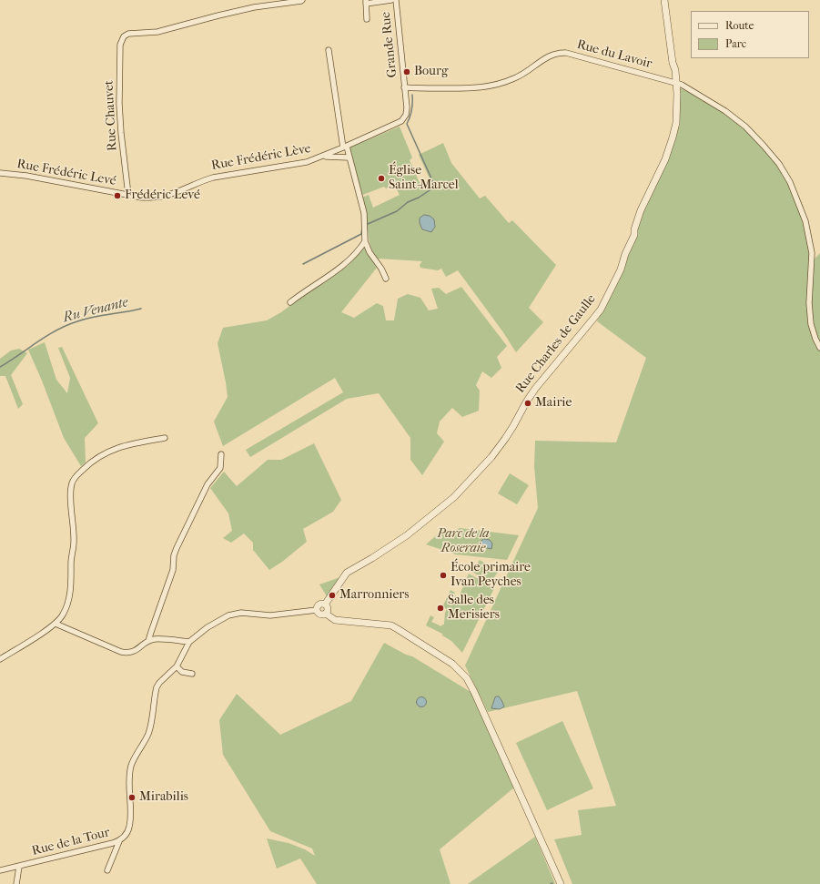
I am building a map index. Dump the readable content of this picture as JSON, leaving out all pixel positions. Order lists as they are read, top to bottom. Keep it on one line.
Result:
{"streets":{"street":["Grande Rue","Rue du Lavoir","Rue Chauvet","Rue Frédéric Lève","Rue Frédéric Levé","Rue Charles de Gaulle","Rue de la Tour"]},"crossings":[["Grande Rue","Rue du Lavoir"],["Grande Rue","Rue Frédéric Lève"],["Rue du Lavoir","Rue Frédéric Lève"],["Rue du Lavoir","Rue Charles de Gaulle"],["Rue Chauvet","Rue Frédéric Lève"],["Rue Chauvet","Rue Frédéric Levé"],["Rue Frédéric Lève","Rue Frédéric Levé"],["Rue Charles de Gaulle","Rue de la Tour"]],"water":["Ru Venante"],"parks":["Parc de la Roseraie"],"places":["Bourg","Église Saint-Marcel","Frédéric Levé","Mairie","École primaire Ivan Peyches","Marronniers","Salle des Merisiers","Mirabilis"],"legend":["Route","Parc"]}
